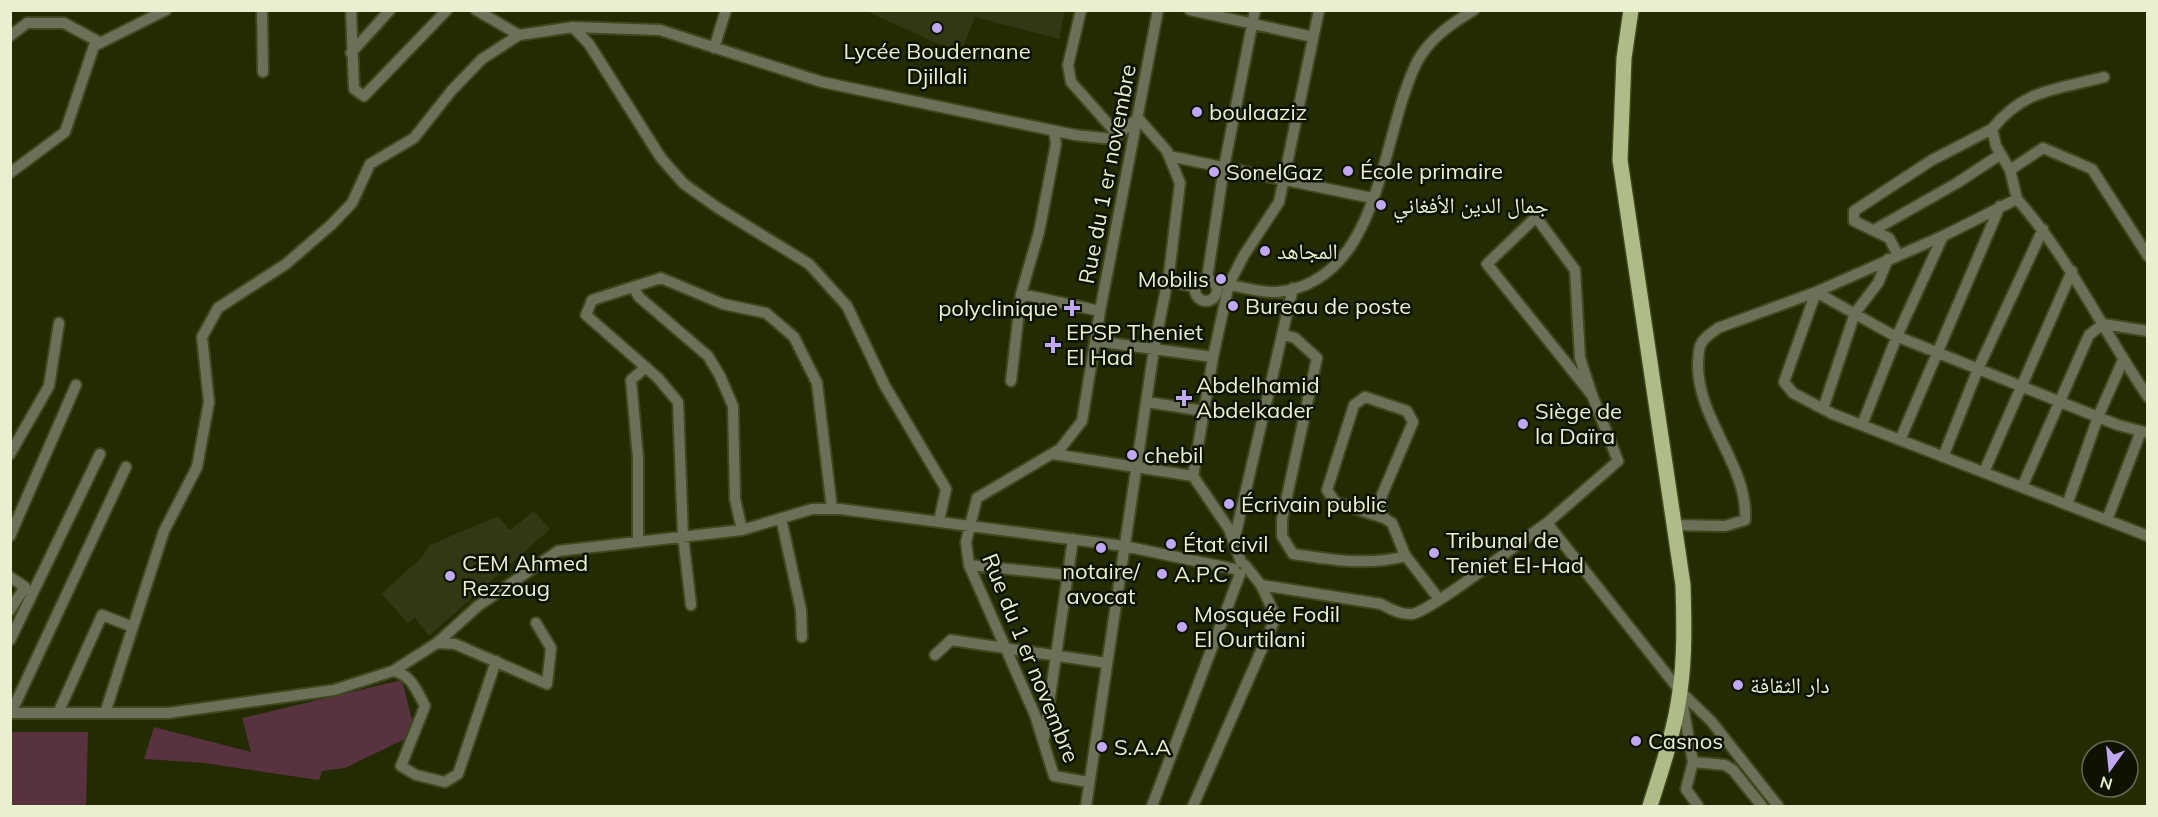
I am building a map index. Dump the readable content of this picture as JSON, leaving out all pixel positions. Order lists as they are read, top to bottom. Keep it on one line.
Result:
{"streets":{"street":["Rue du 1 er novembre"]},"places":{"other":["Lycée Boudernane Djillali","boulaaziz","École primaire","SonelGaz","جمال الدين الأفغاني","المجاهد","Mobilis","Bureau de poste","Siège de la Daïra","chebil","Écrivain public","État civil","notaire/ avocat","Tribunal de Teniet El-Had","A.P.C","CEM Ahmed Rezzoug","Mosquée Fodil El Ourtilani","دار الثقافة","Casnos","S.A.A"],"health":["polyclinique","EPSP Theniet El Had","Abdelhamid Abdelkader"]},"north":"bottom"}
